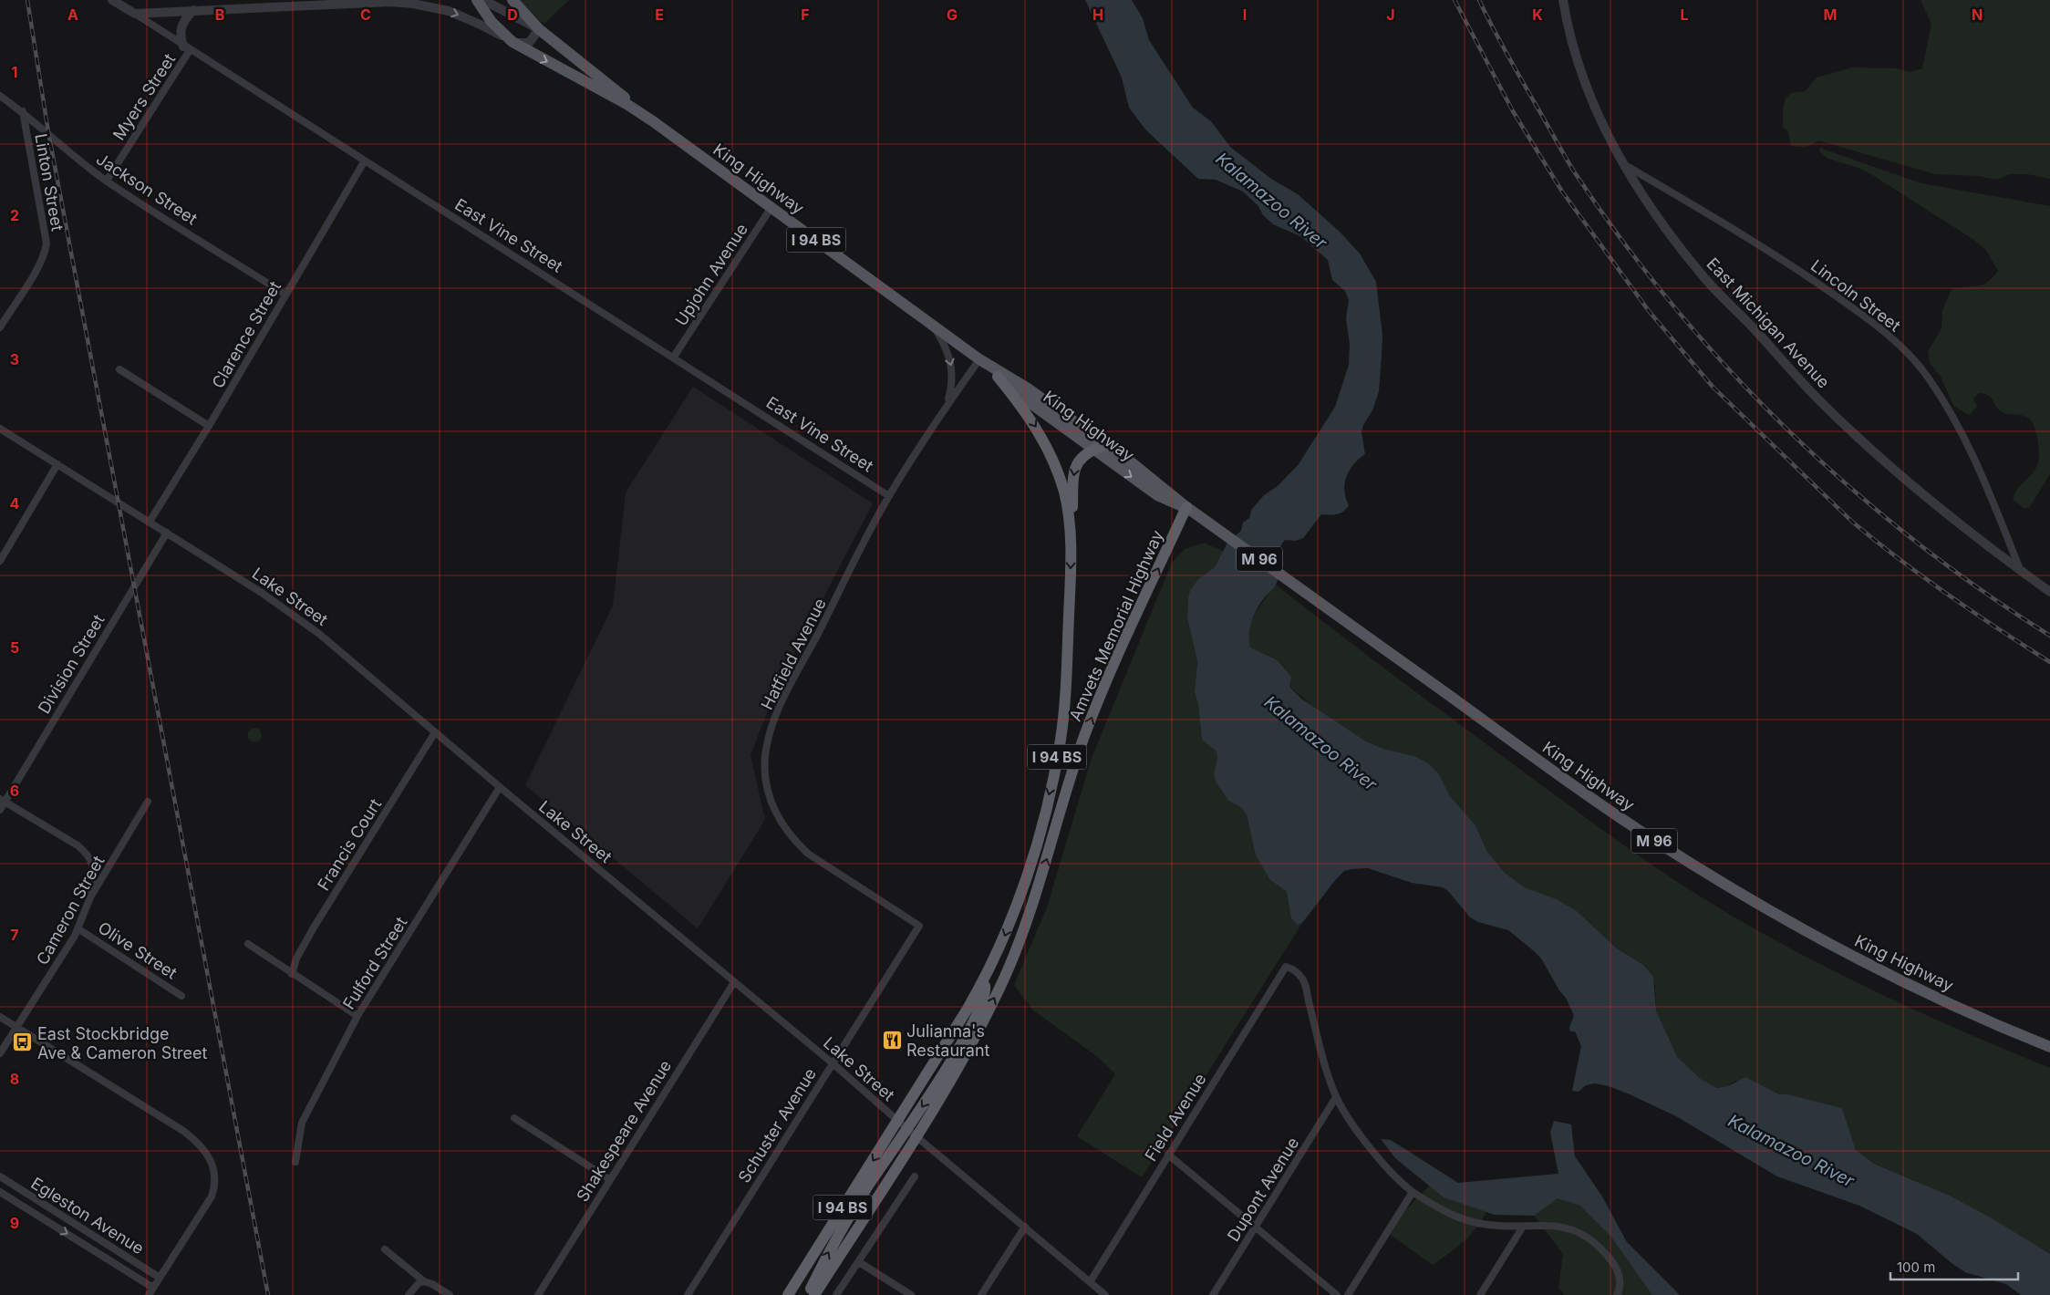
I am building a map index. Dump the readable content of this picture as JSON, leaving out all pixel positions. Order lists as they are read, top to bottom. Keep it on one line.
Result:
{"streets":{"highway":["I 94 BS","Amvets Memorial Highway"],"main road":["King Highway","M 96"],"street":["Myers Street","Linton Street","Jackson Street","East Vine Street","Upjohn Avenue","Lincoln Street","East Michigan Avenue","Clarence Street","Lake Street","Hatfield Avenue","Division Street","Francis Court","Cameron Street","Olive Street","Fulford Street","Field Avenue","Schuster Avenue","Shakespeare Avenue","Dupont Avenue","Egleston Avenue"]},"crossings":[["Myers Street","Jackson Street"],["Myers Street","East Vine Street"],["King Highway","I 94 BS"],["King Highway","Upjohn Avenue"],["King Highway","Amvets Memorial Highway"],["King Highway","Hatfield Avenue"],["Linton Street","Jackson Street"],["Jackson Street","Clarence Street"],["East Vine Street","Upjohn Avenue"],["East Vine Street","Clarence Street"],["East Vine Street","Hatfield Avenue"],["I 94 BS","Amvets Memorial Highway"],["Lincoln Street","East Michigan Avenue"],["Clarence Street","Lake Street"],["Lake Street","Amvets Memorial Highway"],["Lake Street","Division Street"],["Lake Street","Francis Court"],["Lake Street","Fulford Street"],["Lake Street","Field Avenue"],["Lake Street","Schuster Avenue"],["Lake Street","Shakespeare Avenue"],["Hatfield Avenue","Schuster Avenue"],["Cameron Street","Olive Street"],["Field Avenue","Dupont Avenue"]],"water":["Kalamazoo River"],"places":{"restaurant":["Julianna's Restaurant"],"bus stop":["East Stockbridge Ave & Cameron Street"]},"scale_bar":"100 m","grid":{"columns":["A","B","C","D","E","F","G","H","I","J","K","L","M","N"],"rows":["1","2","3","4","5","6","7","8","9"]}}
